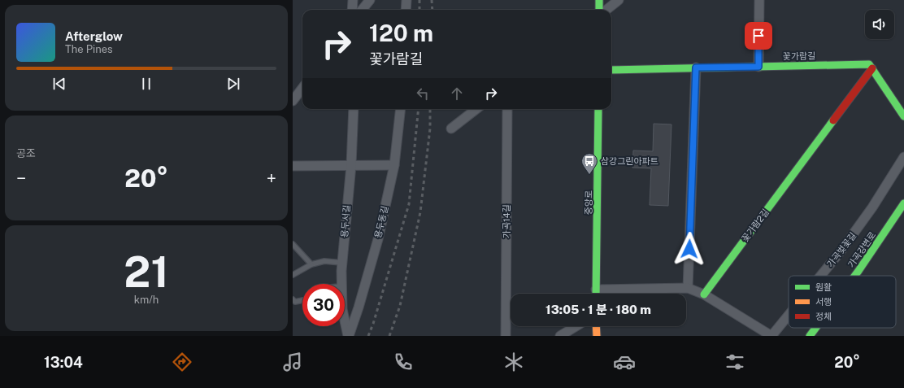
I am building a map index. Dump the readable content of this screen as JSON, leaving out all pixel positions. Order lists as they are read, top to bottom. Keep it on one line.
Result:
{"streets":{"street":["꽃가람길","중앙로","용두서길","가곡14길","용두동길","꽃가람2길","가곡벚꽃길","가곡강변로"]},"crossings":[["꽃가람길","꽃가람2길"],["용두서길","용두동길"]],"places":{"bus stop":["삼강그린아파트"]},"legend":["원활","서행","정체"],"page":{"turn":["120 m","꽃가람길"],"song":["Afterglow","The Pines"],"tile":["공조",["21","km/h"]],"heat":["−","20°","+"],"limit":"30","trip":"13:05 · 1 분 · 180 m","tabs":["13:04","20°"]}}
